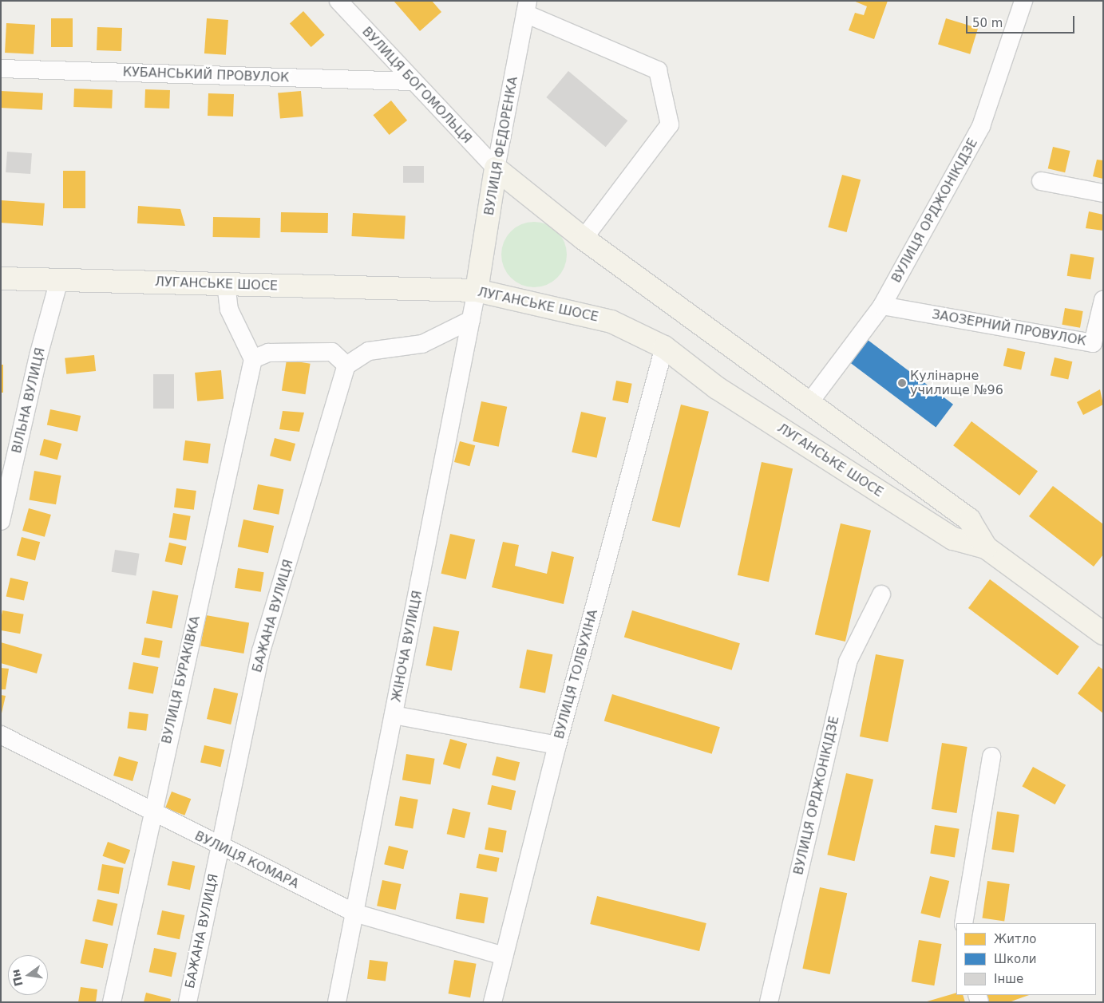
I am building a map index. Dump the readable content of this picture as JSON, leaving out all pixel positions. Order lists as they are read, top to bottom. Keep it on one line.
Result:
{"streets":{"main road":["ВУЛИЦЯ ФЕДОРЕНКА","ЛУГАНСЬКЕ ШОСЕ"],"street":["КУБАНСЬКИЙ ПРОВУЛОК","ВУЛИЦЯ БОГОМОЛЬЦЯ","ВУЛИЦЯ ОРДЖОНІКІДЗЕ","ЗАОЗЕРНИЙ ПРОВУЛОК","ВІЛЬНА ВУЛИЦЯ","БАЖАНА ВУЛИЦЯ","ЖІНОЧА ВУЛИЦЯ","ВУЛИЦЯ ТОЛБУХІНА","ВУЛИЦЯ БУРАКІВКА","ВУЛИЦЯ КОМАРА"]},"crossings":[["КУБАНСЬКИЙ ПРОВУЛОК","ВУЛИЦЯ БОГОМОЛЬЦЯ"],["ВУЛИЦЯ БОГОМОЛЬЦЯ","ВУЛИЦЯ ФЕДОРЕНКА"],["ВУЛИЦЯ БОГОМОЛЬЦЯ","ЛУГАНСЬКЕ ШОСЕ"],["ВУЛИЦЯ ФЕДОРЕНКА","ЛУГАНСЬКЕ ШОСЕ"],["ВУЛИЦЯ ФЕДОРЕНКА","ЖІНОЧА ВУЛИЦЯ"],["ВУЛИЦЯ ОРДЖОНІКІДЗЕ","ЛУГАНСЬКЕ ШОСЕ"],["ВУЛИЦЯ ОРДЖОНІКІДЗЕ","ЗАОЗЕРНИЙ ПРОВУЛОК"],["ЛУГАНСЬКЕ ШОСЕ","ВІЛЬНА ВУЛИЦЯ"],["ЛУГАНСЬКЕ ШОСЕ","ЖІНОЧА ВУЛИЦЯ"],["ЛУГАНСЬКЕ ШОСЕ","ВУЛИЦЯ ТОЛБУХІНА"],["БАЖАНА ВУЛИЦЯ","ВУЛИЦЯ КОМАРА"],["ЖІНОЧА ВУЛИЦЯ","ВУЛИЦЯ КОМАРА"],["ВУЛИЦЯ ТОЛБУХІНА","ВУЛИЦЯ КОМАРА"],["ВУЛИЦЯ БУРАКІВКА","ВУЛИЦЯ КОМАРА"]],"places":["Кулінарне училище №96"],"legend":["Житло","Школи","Інше"],"scale_bar":"50 m","north":"left"}
